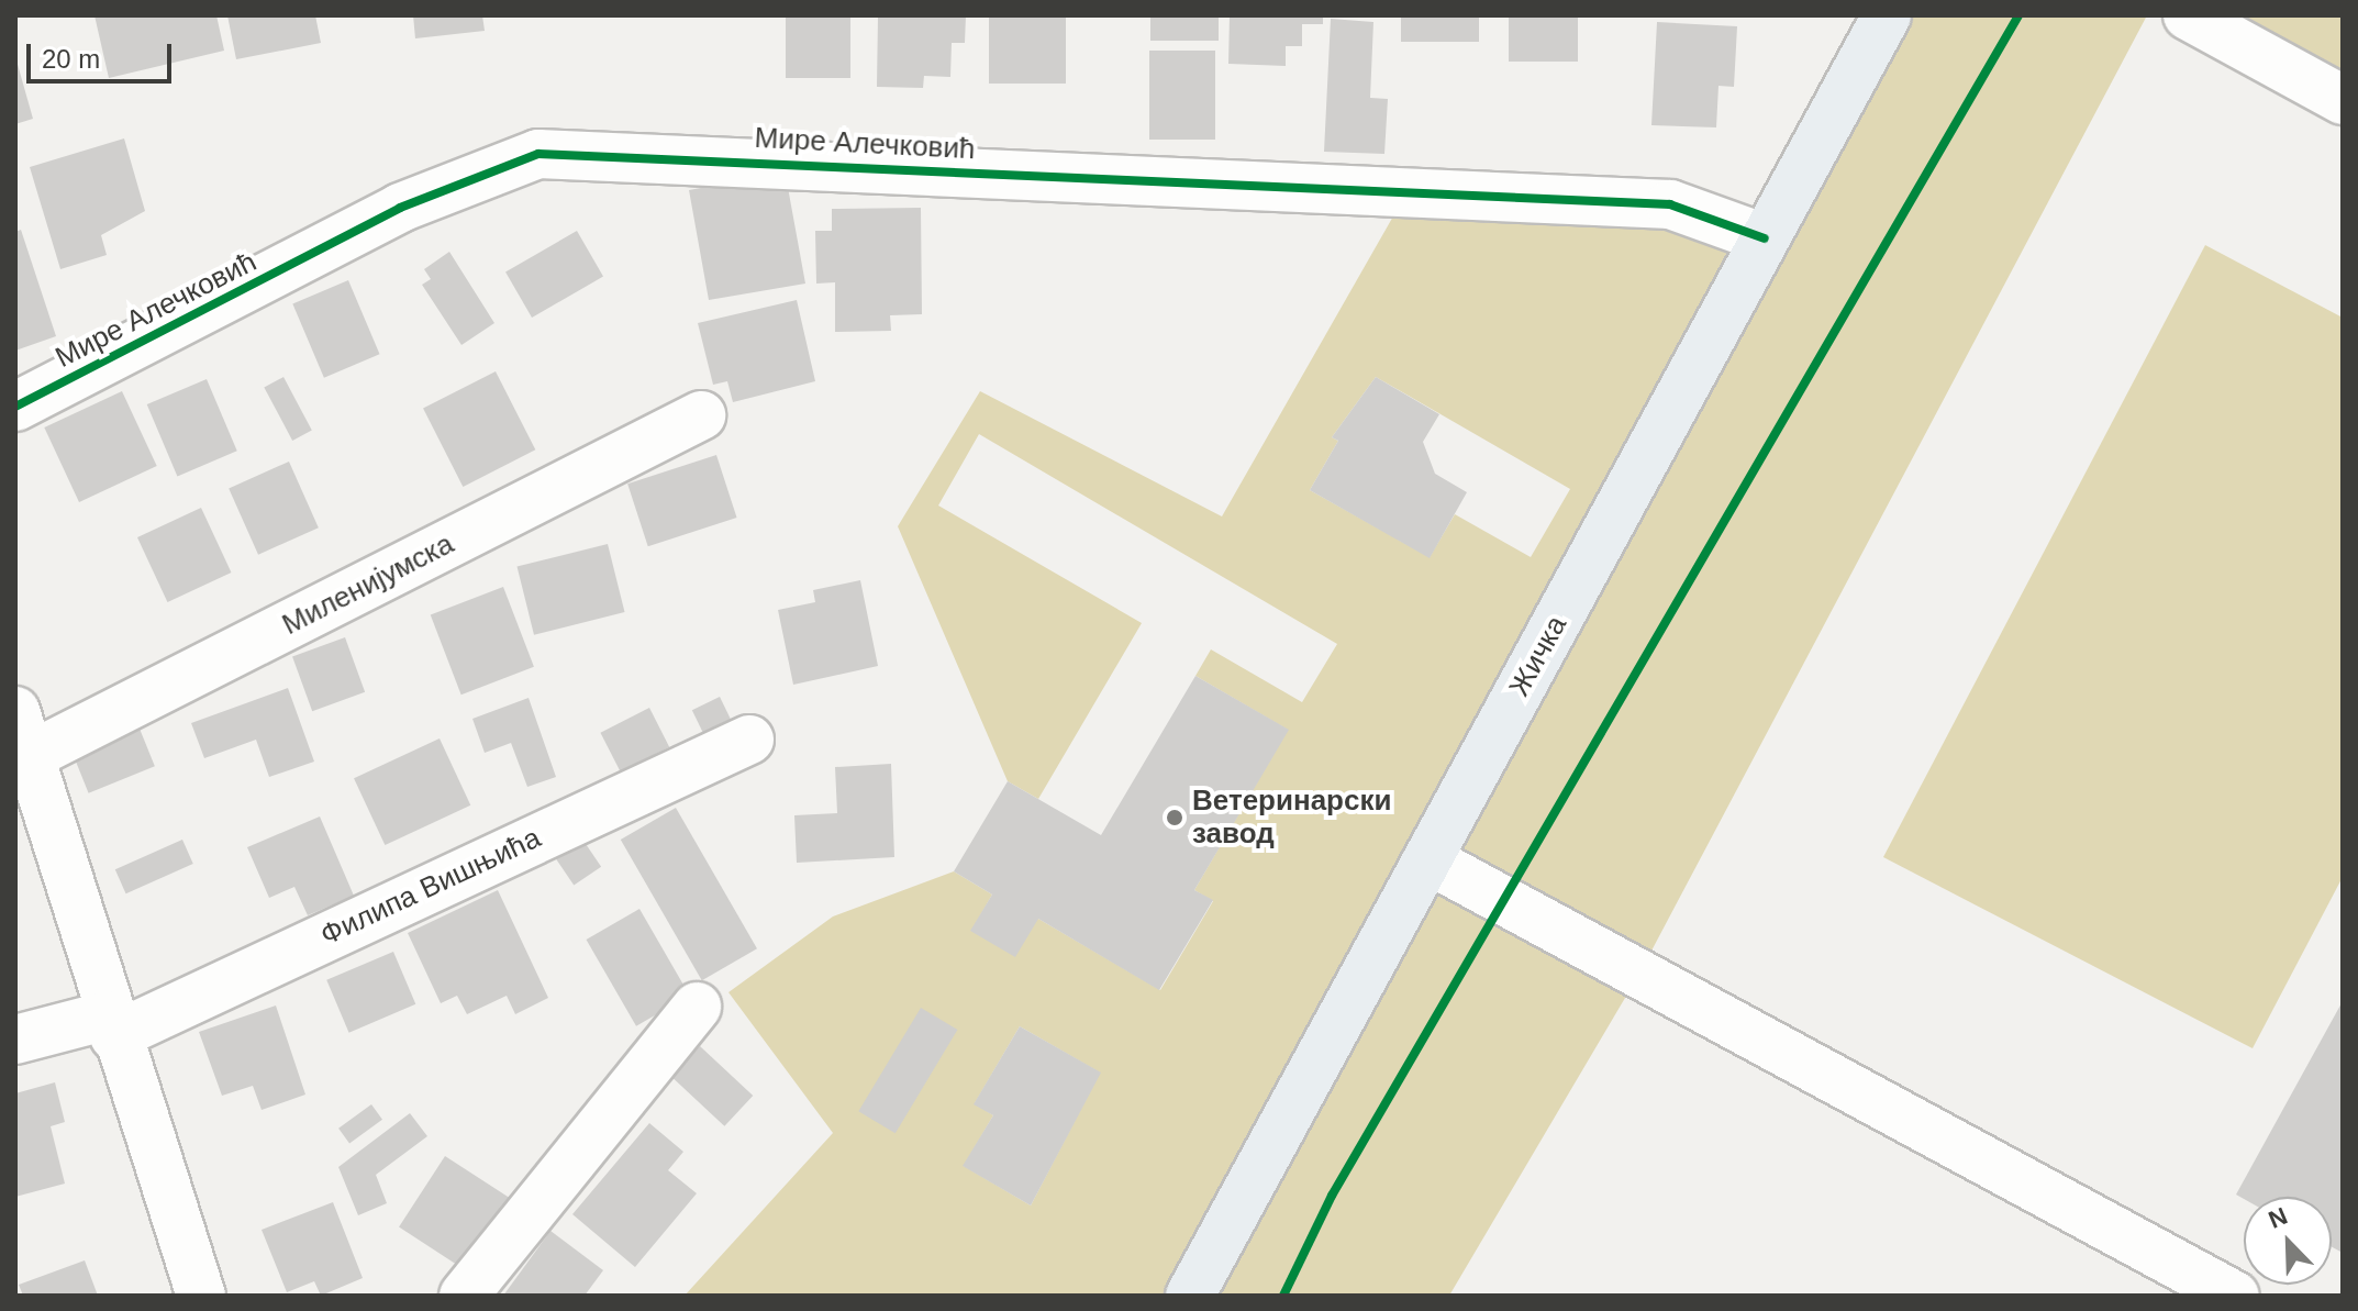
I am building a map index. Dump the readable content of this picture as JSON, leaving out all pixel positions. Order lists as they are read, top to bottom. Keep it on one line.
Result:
{"streets":{"main road":["Жичка"],"street":["Мире Алечковић","Миленијумска","Филипа Вишњића"]},"crossings":[["Мире Алечковић","Жичка"]],"places":["Ветеринарски завод"],"scale_bar":"20 m","north":"top left"}
